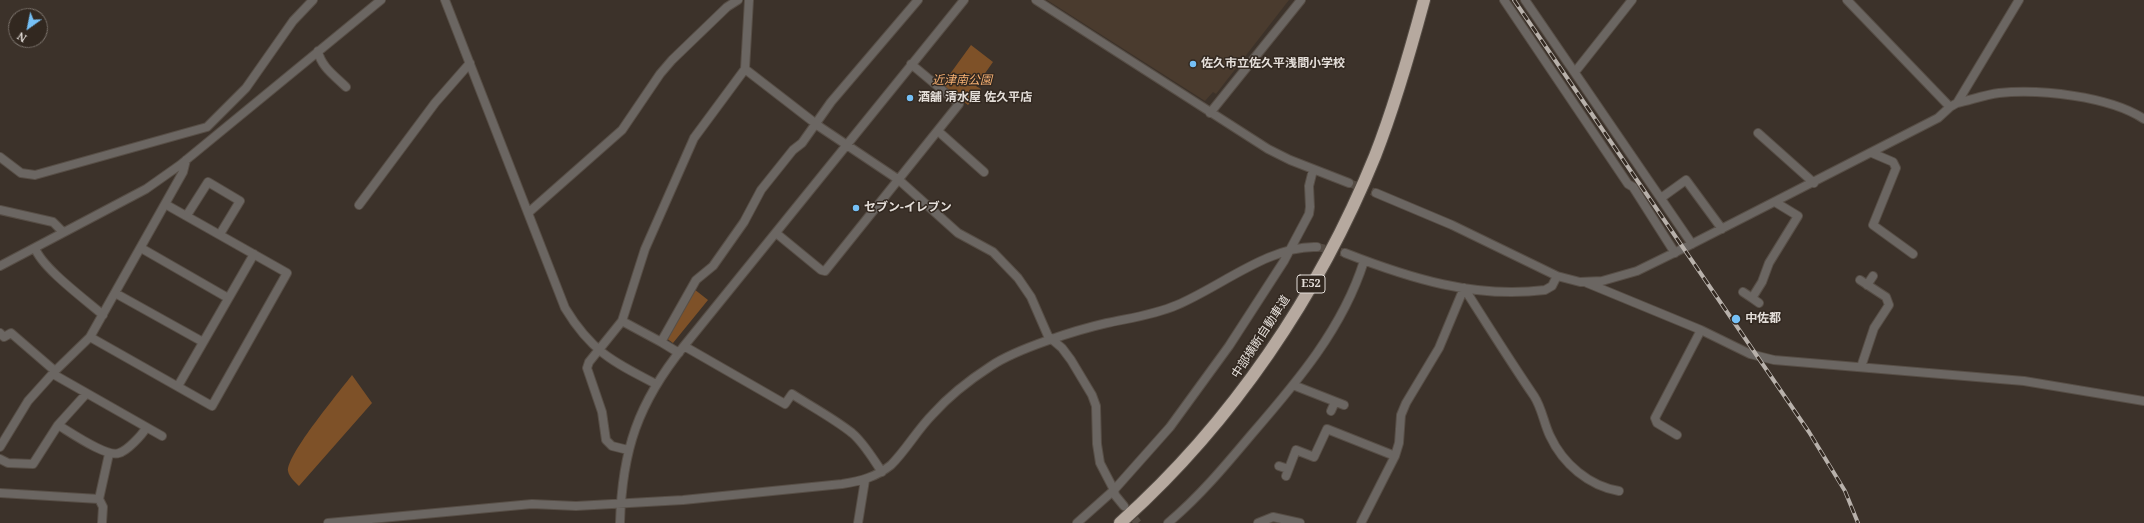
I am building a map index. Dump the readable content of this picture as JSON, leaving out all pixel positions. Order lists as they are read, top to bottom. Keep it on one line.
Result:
{"streets":{"highway":["E52","中部横断自動車道"]},"parks":["近津南公園"],"places":["佐久市立佐久平浅間小学校","酒舗 清水屋 佐久平店","セブン-イレブン","中佐都"],"north":"bottom left"}
